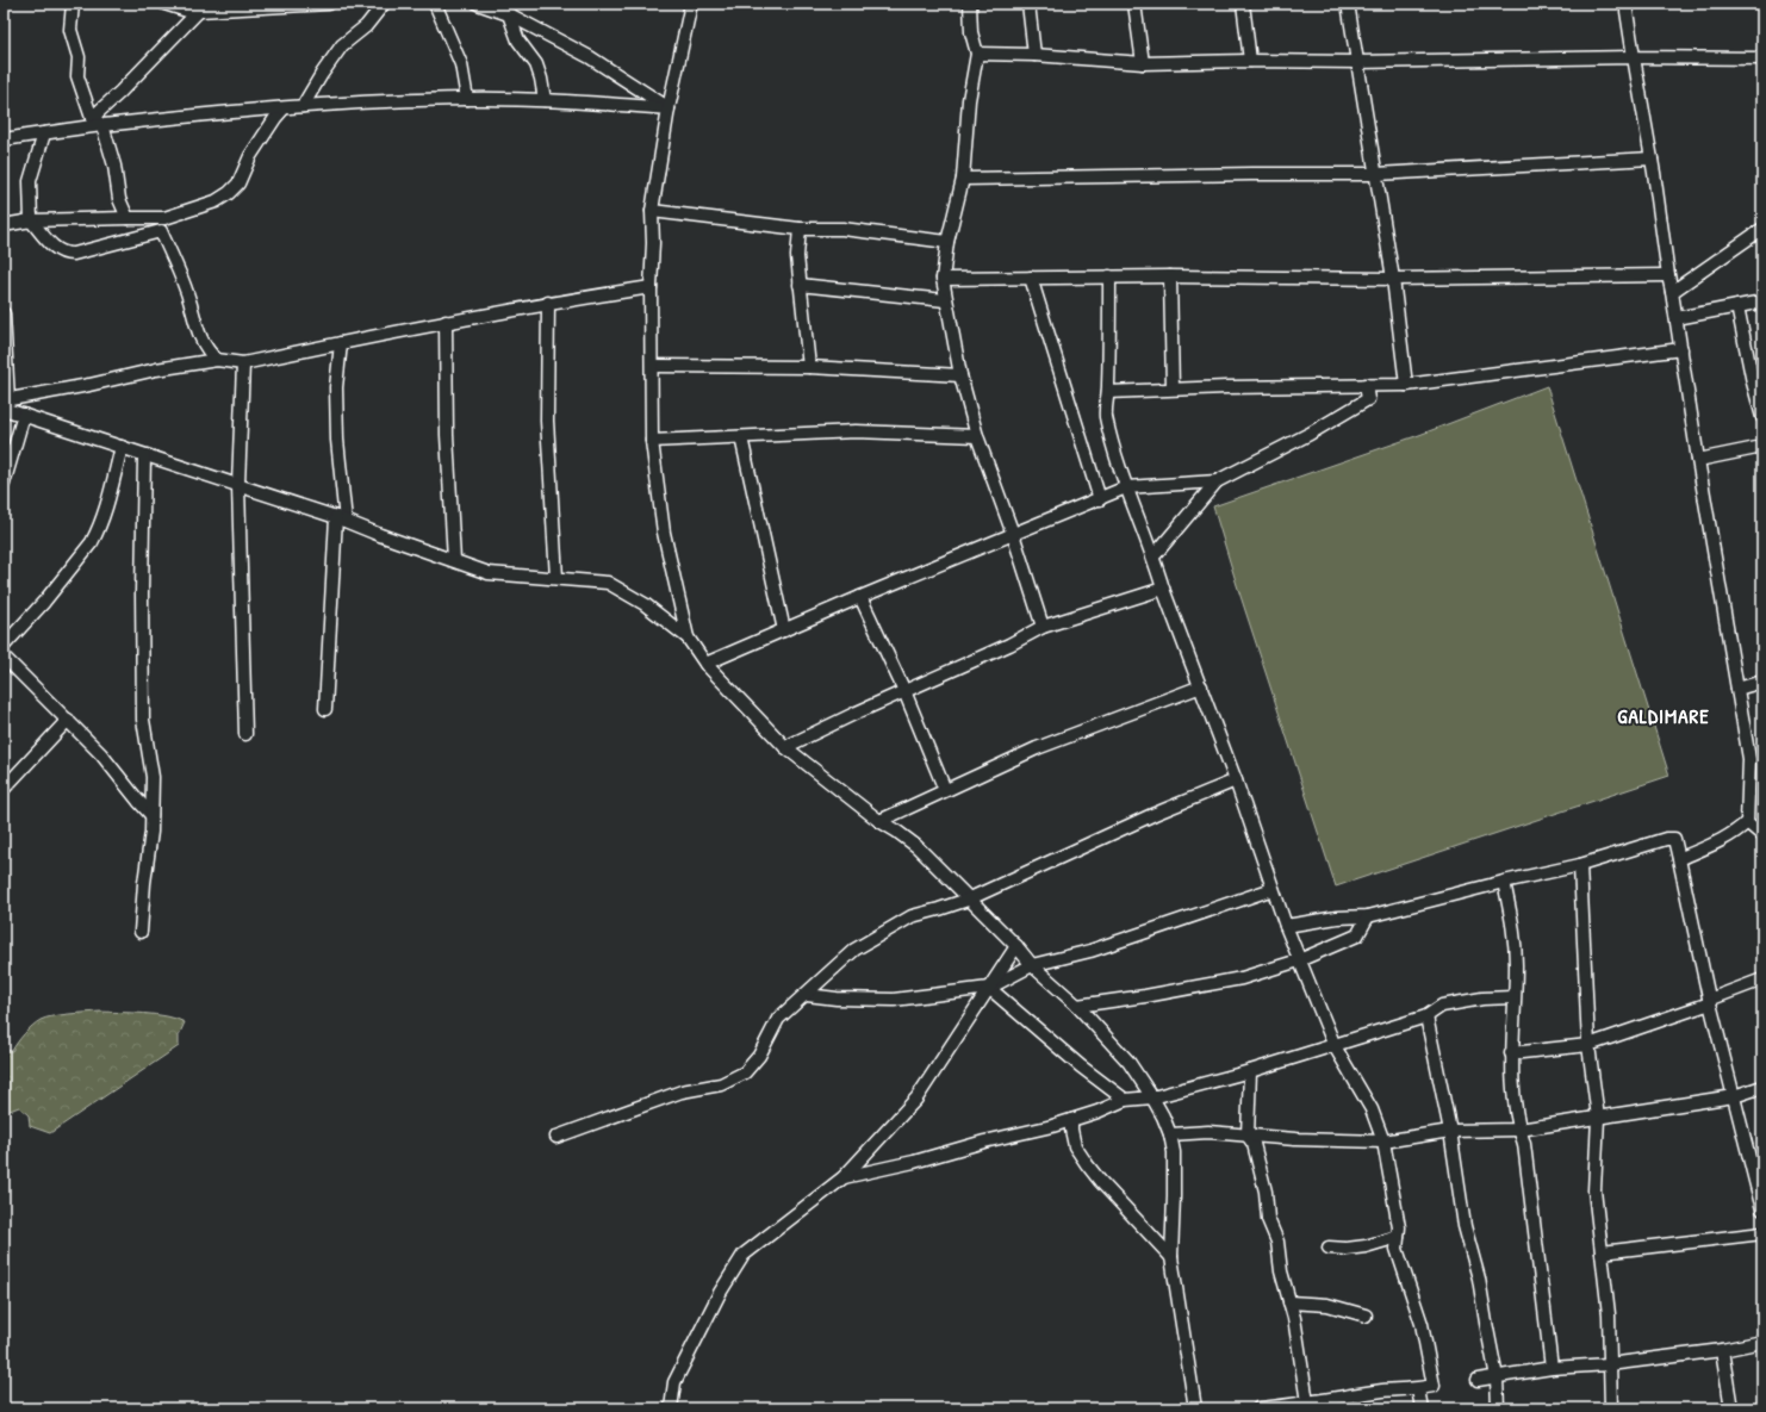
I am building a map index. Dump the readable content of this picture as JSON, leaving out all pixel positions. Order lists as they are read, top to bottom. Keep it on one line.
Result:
{"districts":["GALDIMARE"]}
